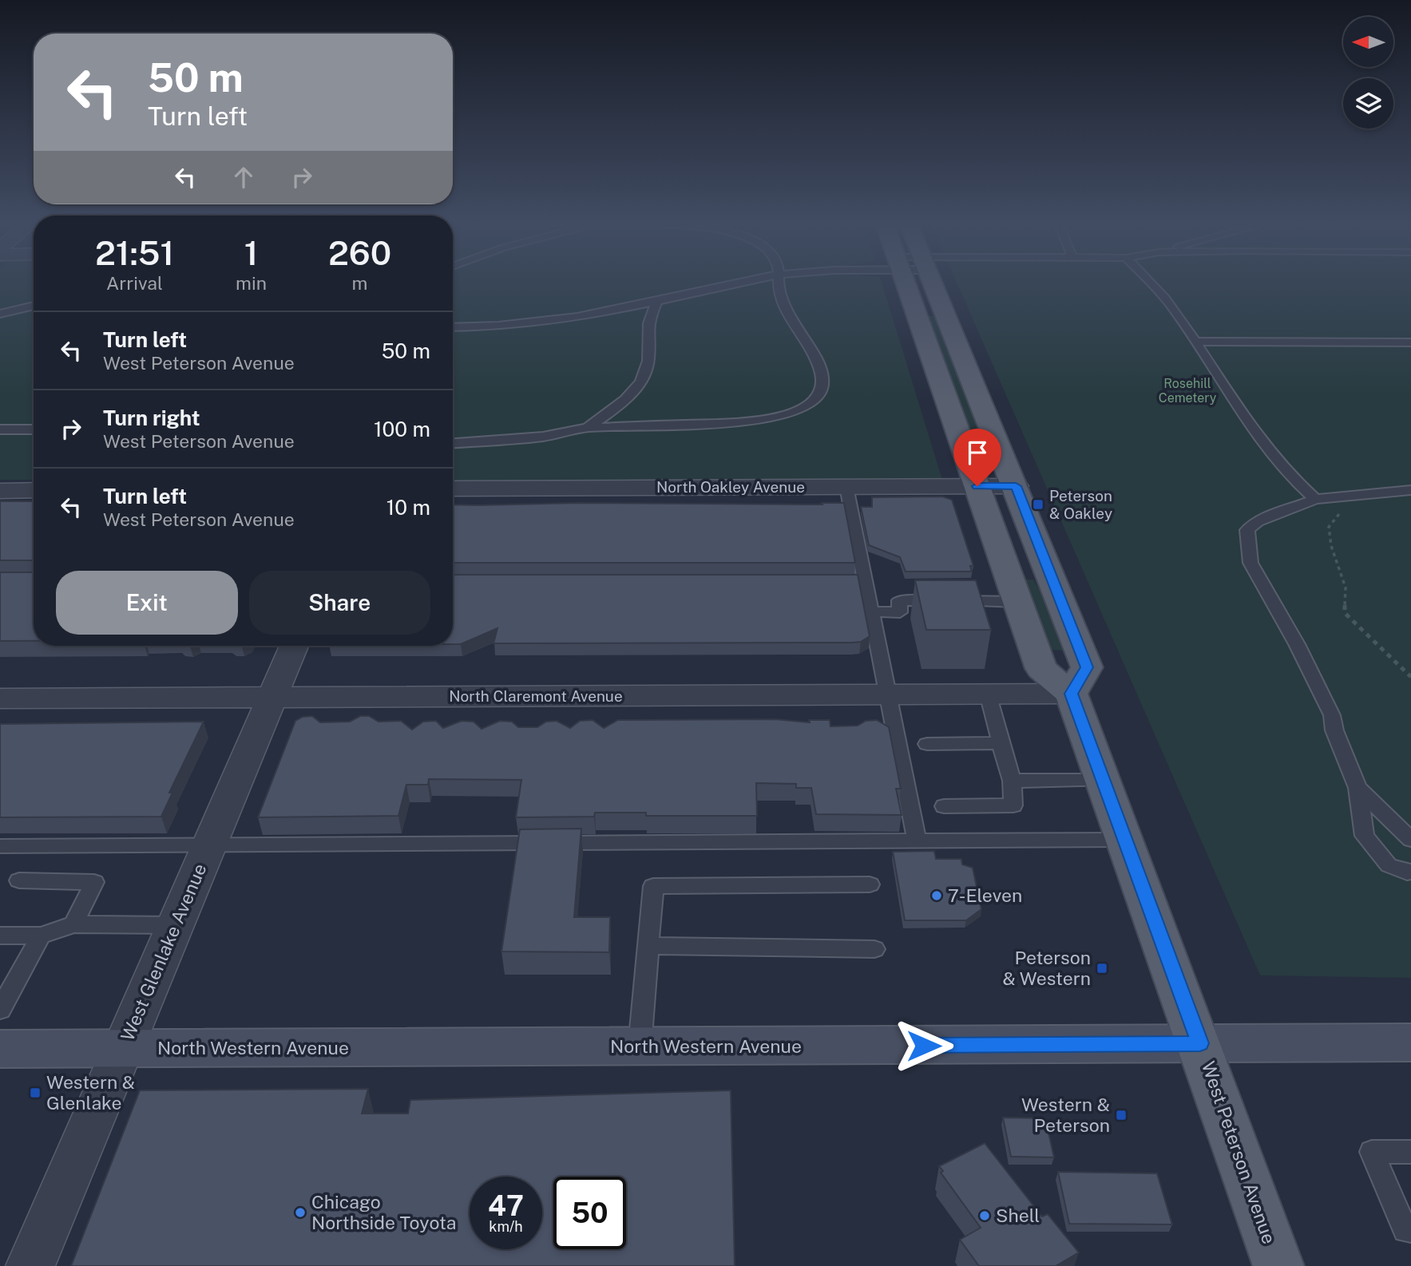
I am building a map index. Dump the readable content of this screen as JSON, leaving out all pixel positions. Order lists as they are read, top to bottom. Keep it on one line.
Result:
{"streets":{"main road":["North Western Avenue","West Peterson Avenue"],"street":["North Oakley Avenue","North Claremont Avenue","West Glenlake Avenue"]},"crossings":[["North Claremont Avenue","West Glenlake Avenue"],["North Claremont Avenue","West Peterson Avenue"],["West Glenlake Avenue","North Western Avenue"],["North Western Avenue","West Peterson Avenue"]],"parks":["Rosehill Cemetery"],"places":{"transit":["Peterson & Oakley","Peterson & Western","Western & Glenlake","Western & Peterson"],"other":["7-Eleven","Chicago Northside Toyota","Shell"]},"north":"left","page":{"turn":["50 m","Turn left"],"eta":["21:51","Arrival","1","min","260","m"],"list":[{"name":"Turn left","note":"West Peterson Avenue","value":"50 m"},{"name":"Turn right","note":"West Peterson Avenue","value":"100 m"},{"name":"Turn left","note":"West Peterson Avenue","value":"10 m"}],"buttons":["Exit","Share"],"speed":"47 km/h","limit":"50"}}
